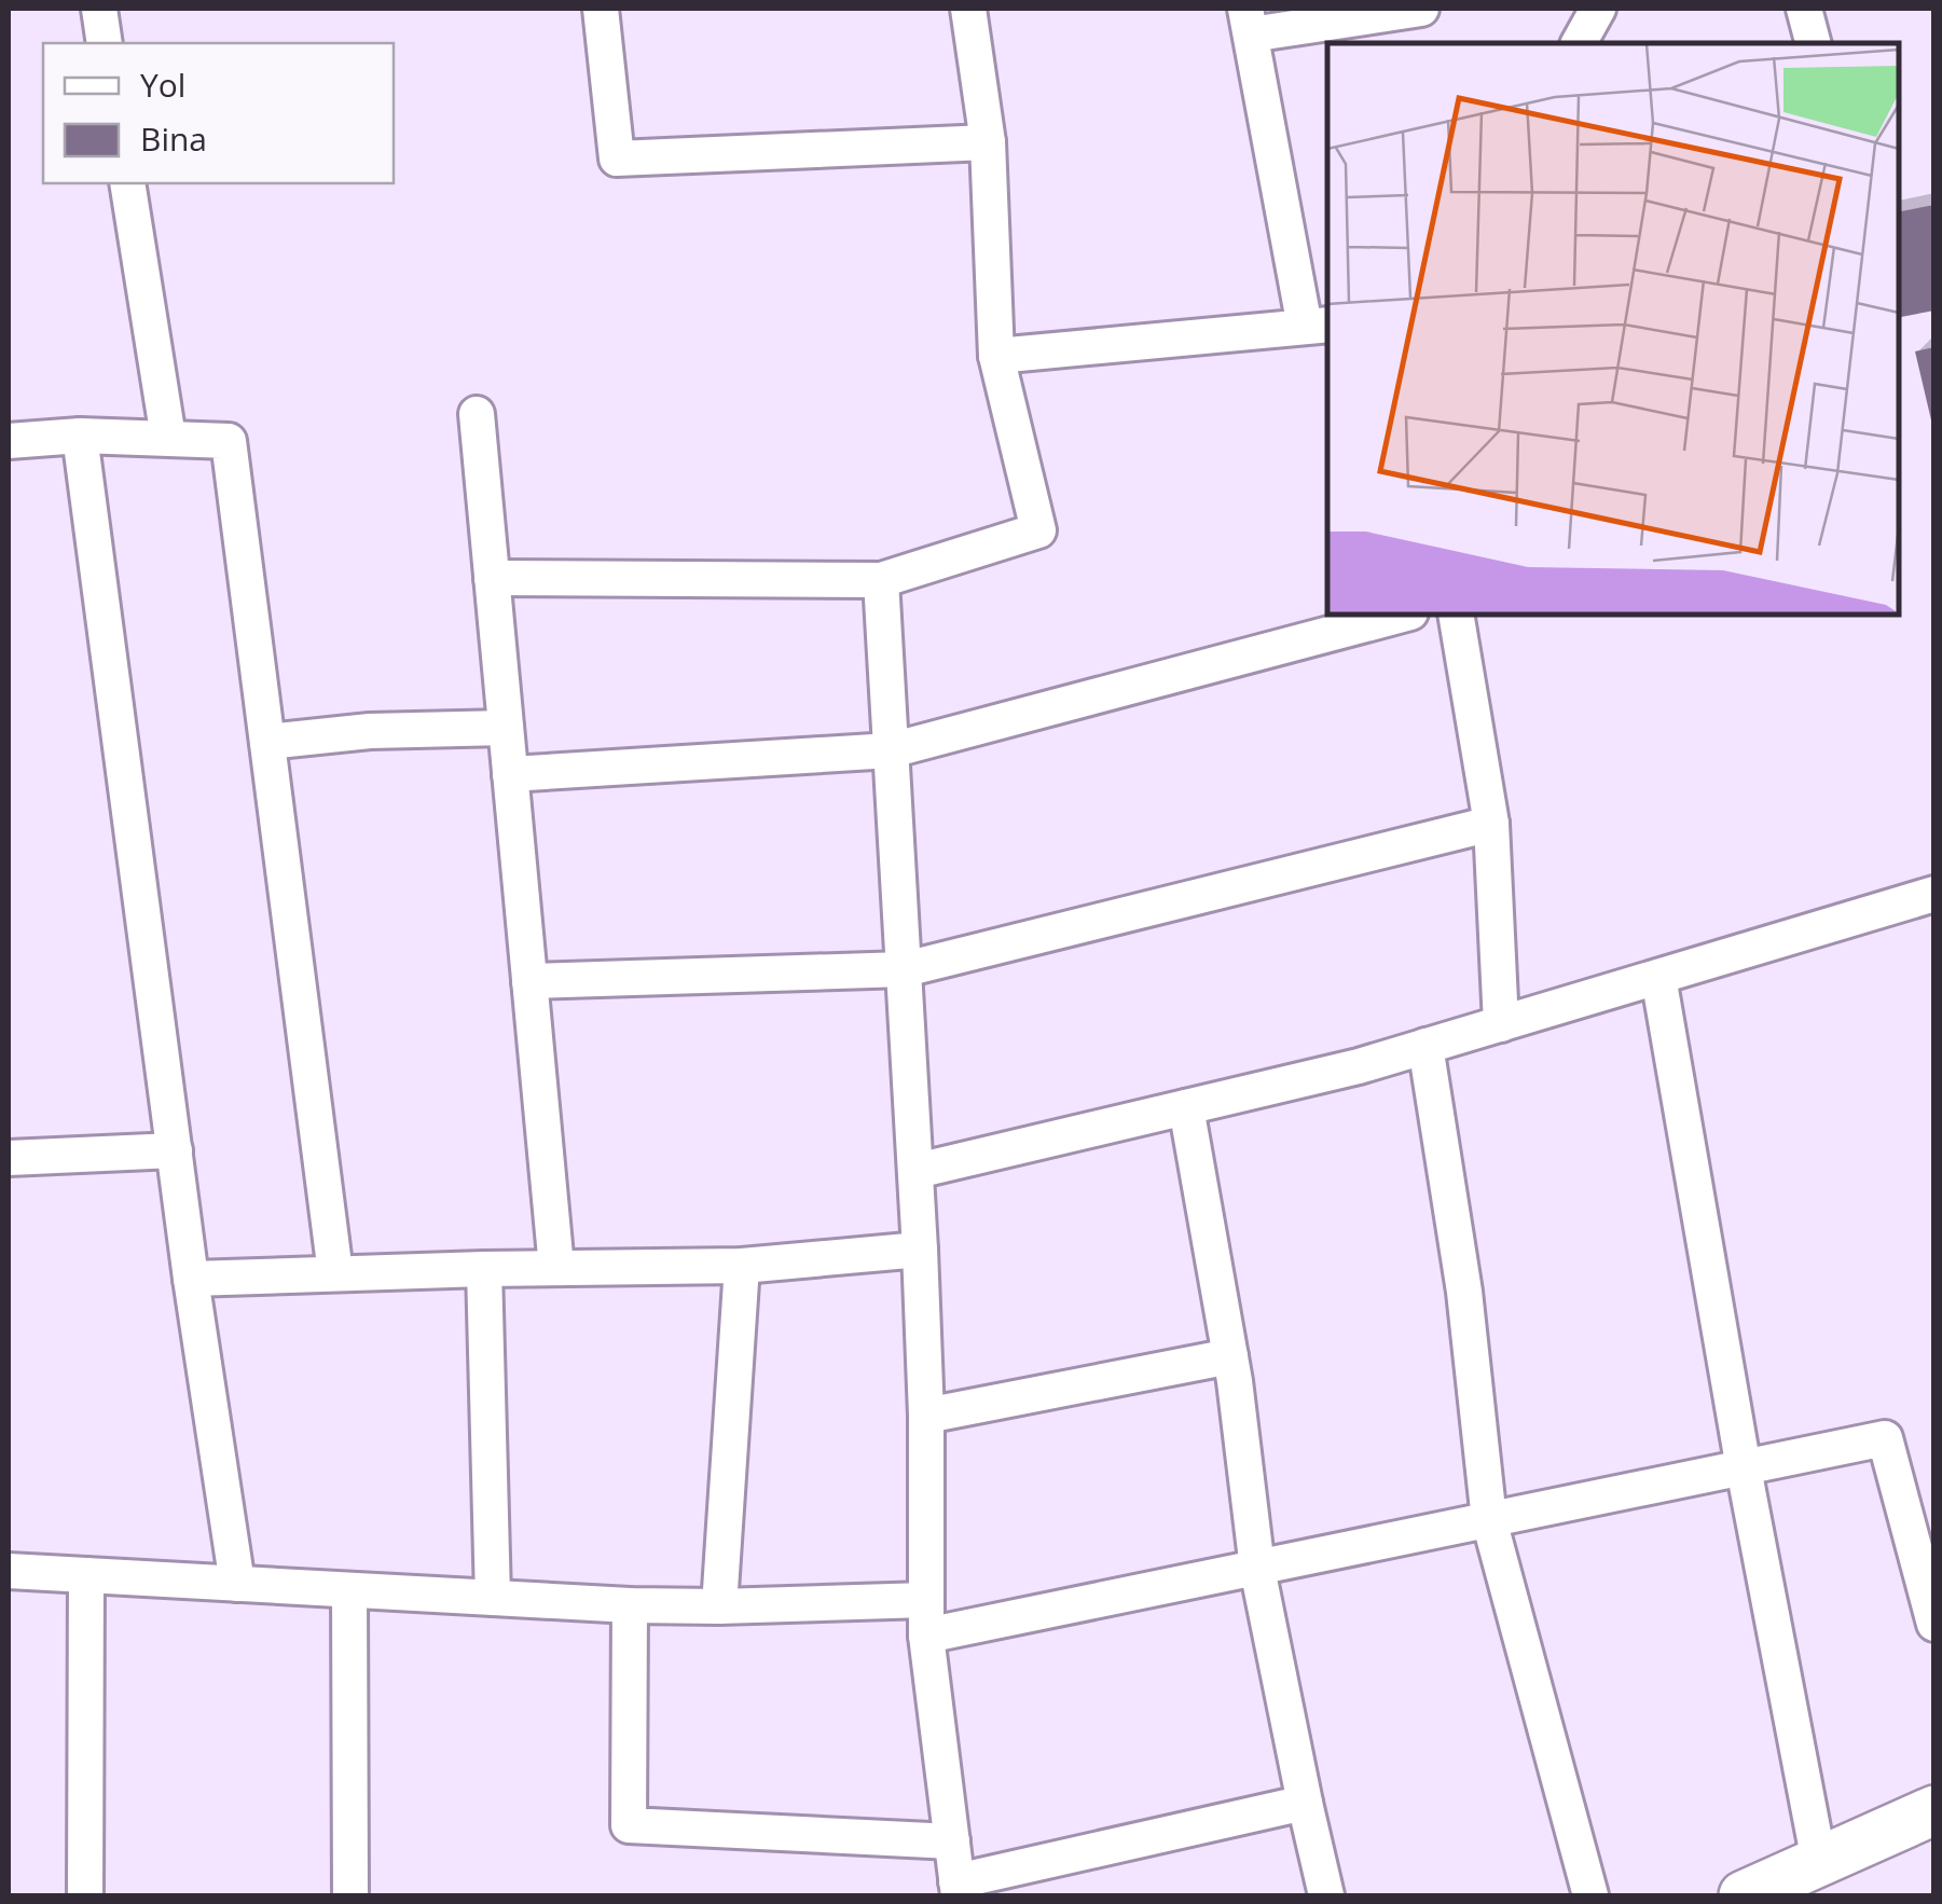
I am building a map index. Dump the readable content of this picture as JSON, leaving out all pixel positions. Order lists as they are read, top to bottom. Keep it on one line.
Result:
{"legend":["Yol","Bina"]}
